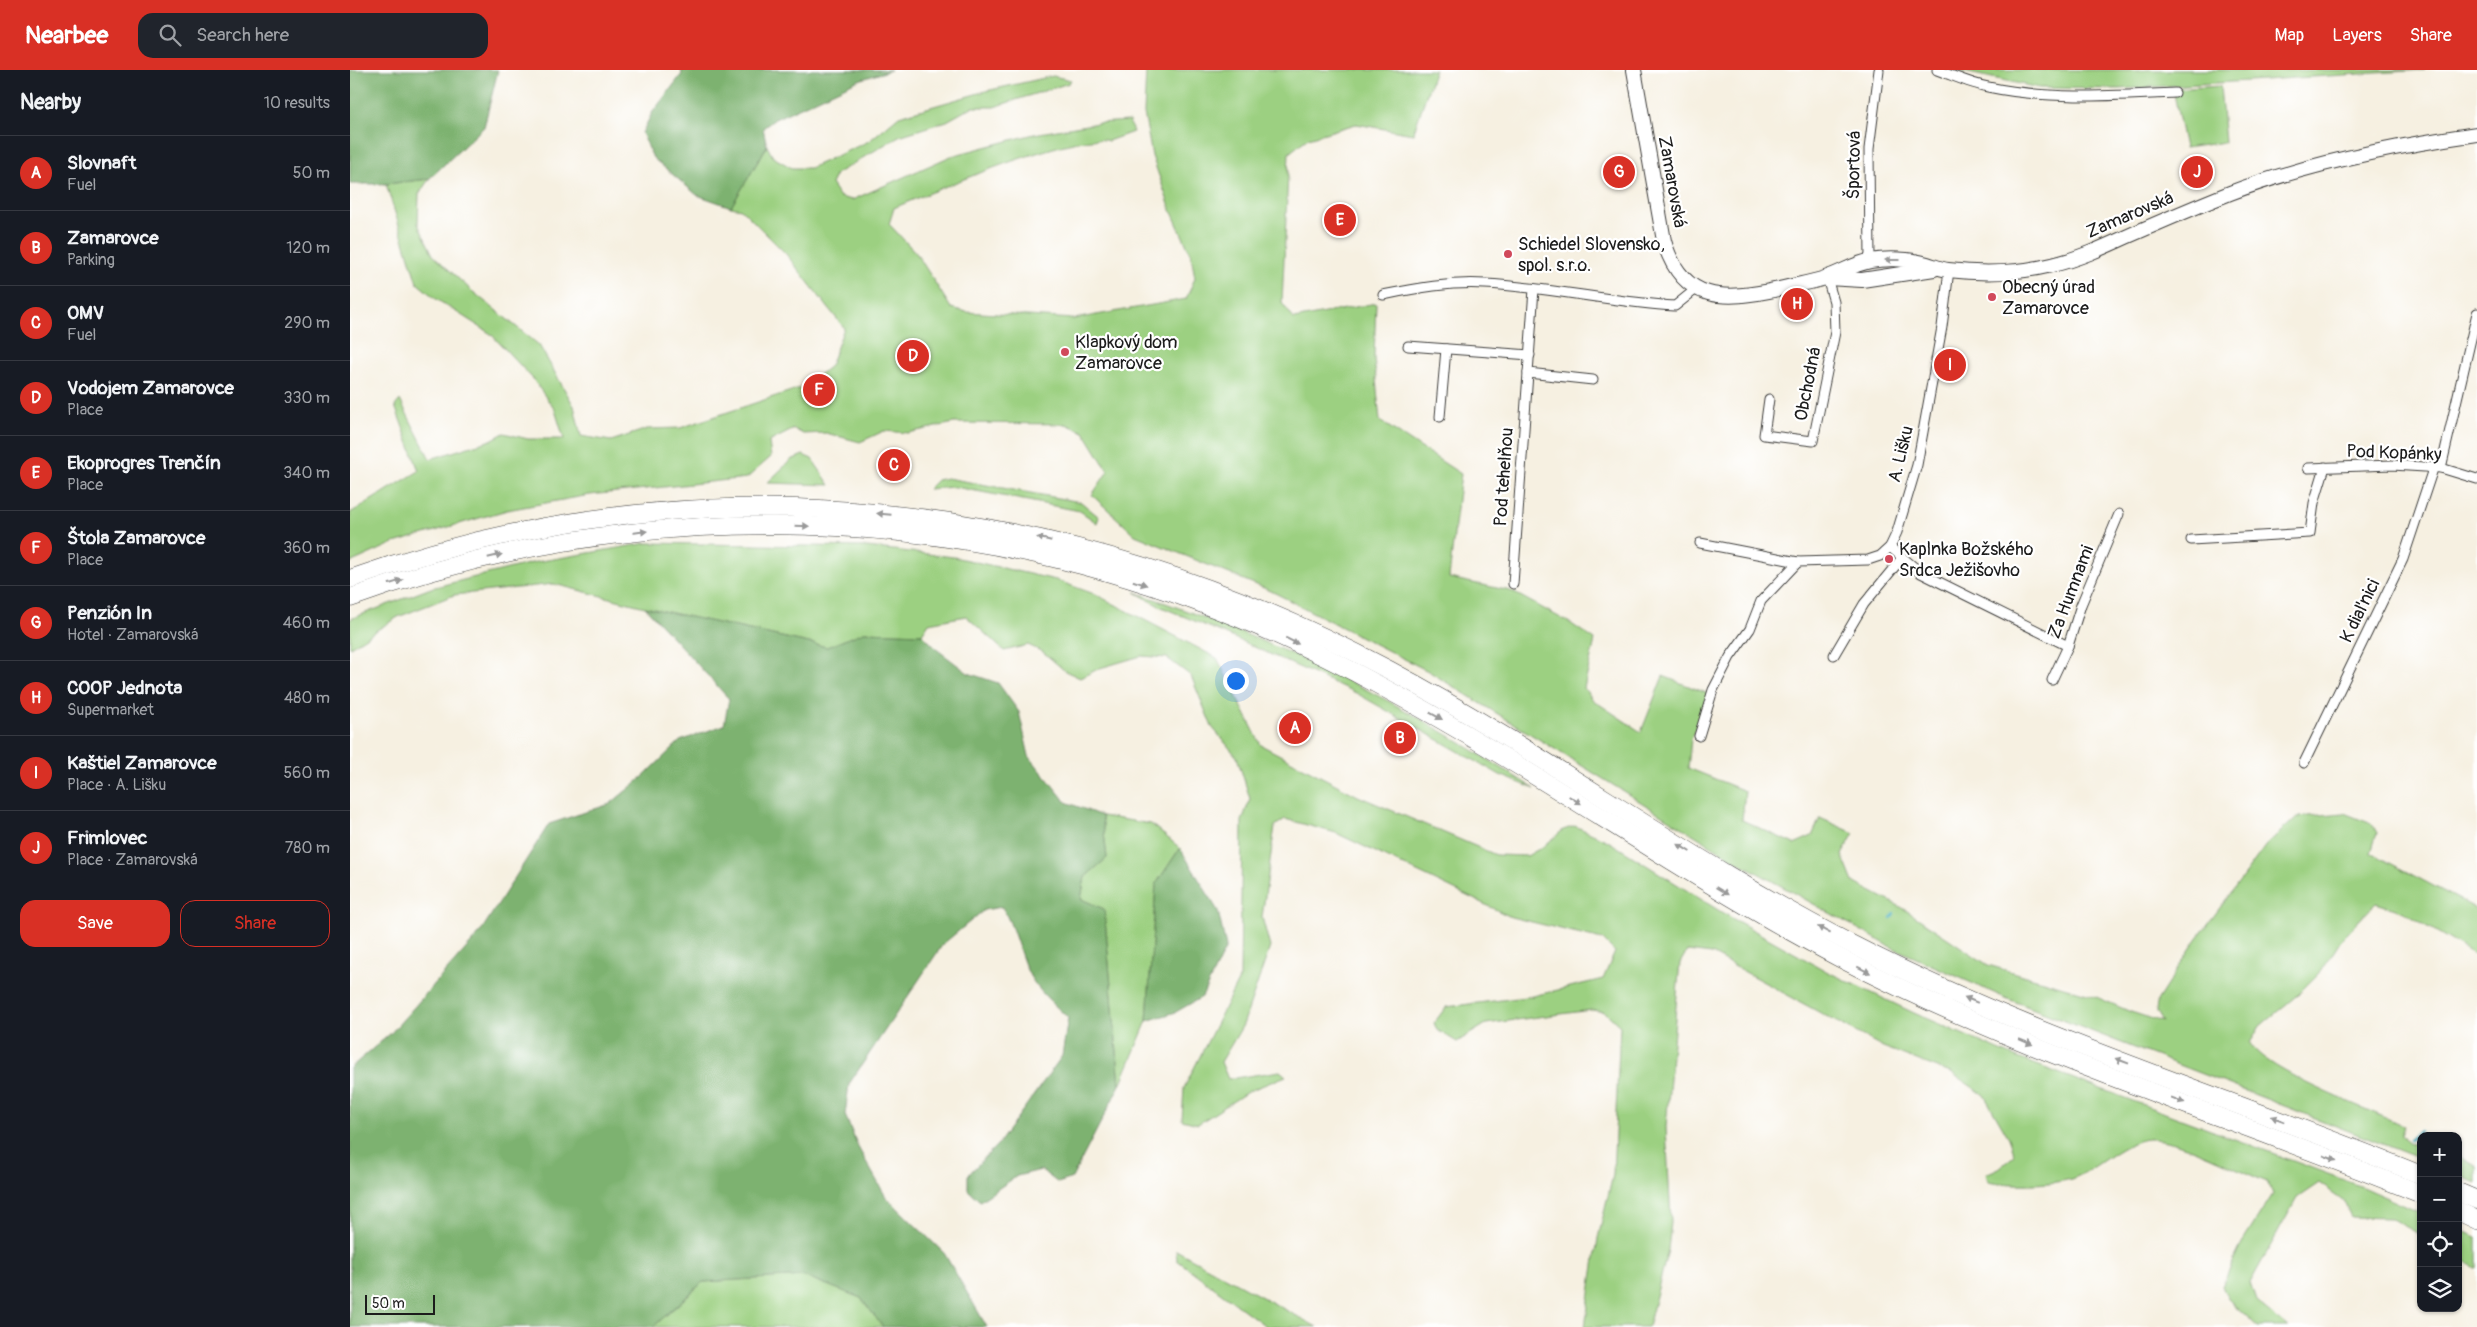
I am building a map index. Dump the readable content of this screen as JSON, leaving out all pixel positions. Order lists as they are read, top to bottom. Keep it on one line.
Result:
{"streets":{"main road":["Zamarovská"],"street":["Športová","Obchodná","Pod Kopánky","A. Lišku","Pod tehelňou","Za Humnami","K diaľnici"]},"crossings":[["Športová","Zamarovská"],["Zamarovská","Obchodná"],["Zamarovská","A. Lišku"],["Pod Kopánky","K diaľnici"]],"places":["Schiedel Slovensko, spol. s.r.o.","Obecný úrad Zamarovce","Klapkový dom Zamarovce","Kaplnka Božského Srdca Ježišovho"],"scale_bar":"50 m","page":{"header":"Nearbee","search":"Search here","nav":["Map","Layers","Share"],"heading":["Nearby","10 results"],"list":[{"mark":"A","name":"Slovnaft","note":"Fuel","value":"50 m"},{"mark":"B","name":"Zamarovce","note":"Parking","value":"120 m"},{"mark":"C","name":"OMV","note":"Fuel","value":"290 m"},{"mark":"D","name":"Vodojem Zamarovce","note":"Place","value":"330 m"},{"mark":"E","name":"Ekoprogres Trenčín","note":"Place","value":"340 m"},{"mark":"F","name":"Štola Zamarovce","note":"Place","value":"360 m"},{"mark":"G","name":"Penzión In","note":"Hotel · Zamarovská","value":"460 m"},{"mark":"H","name":"COOP Jednota","note":"Supermarket","value":"480 m"},{"mark":"I","name":"Kaštiel Zamarovce","note":"Place · A. Lišku","value":"560 m"},{"mark":"J","name":"Frimlovec","note":"Place · Zamarovská","value":"780 m"}],"pins":["G","J","E","H","D","I","F","C","A","B"],"buttons":["Save","Share"],"map_buttons":["+","−"],"scale":"50 m"}}
